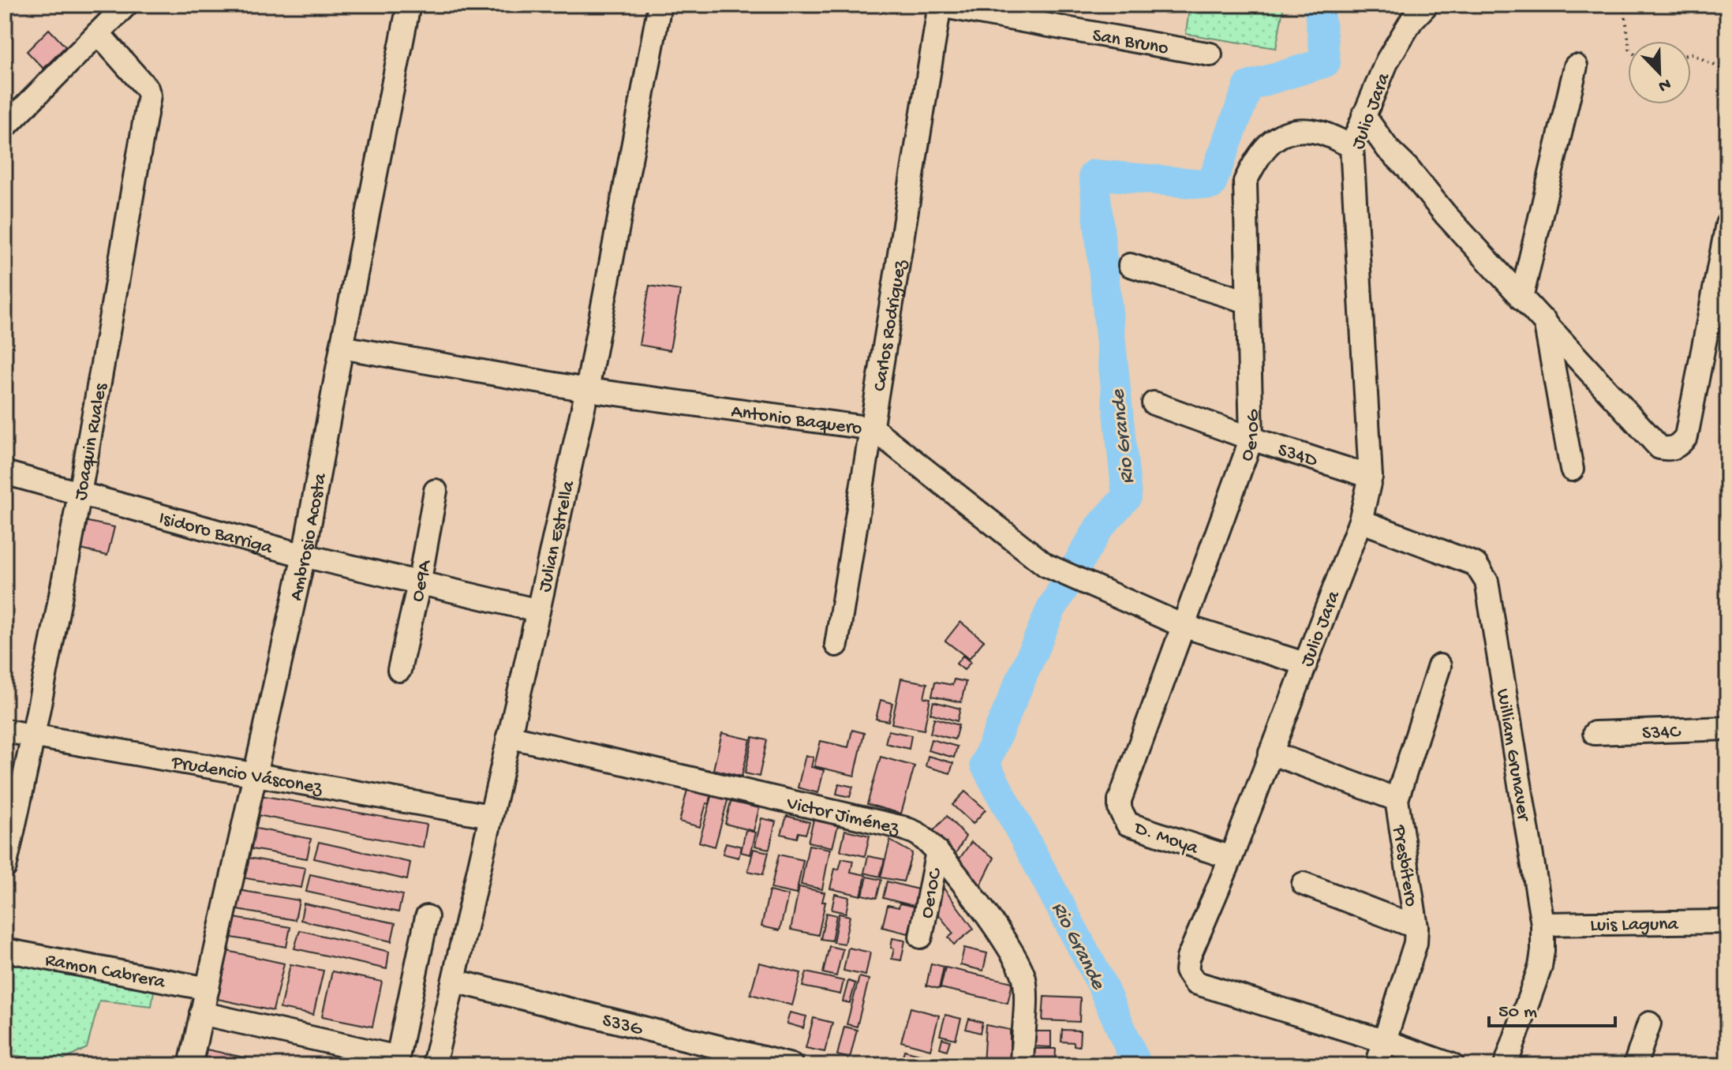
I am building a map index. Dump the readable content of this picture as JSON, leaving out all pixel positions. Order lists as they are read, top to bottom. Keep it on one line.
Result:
{"streets":{"street":["San Bruno","Julio Jara","Carlos Rodriguez","Antonio Baquero","Oe10G","Joaquin Ruales","S34D","Isidoro Barriga","Ambrosio Acosta","Julian Estrella","Oe9A","S34C","William Grunaver","Prudencio Vásconez","Victor Jiménez","D. Moya","Presbítero","Oe10C","Luis Laguna","Ramon Cabrera","S33G"]},"crossings":[["San Bruno","Carlos Rodriguez"],["Julio Jara","Antonio Baquero"],["Julio Jara","Oe10G"],["Julio Jara","S34D"],["Julio Jara","William Grunaver"],["Julio Jara","D. Moya"],["Julio Jara","Presbítero"],["Carlos Rodriguez","Antonio Baquero"],["Antonio Baquero","Oe10G"],["Antonio Baquero","Ambrosio Acosta"],["Antonio Baquero","Julian Estrella"],["Oe10G","S34D"],["Oe10G","D. Moya"],["Joaquin Ruales","Isidoro Barriga"],["Joaquin Ruales","Prudencio Vásconez"],["Isidoro Barriga","Ambrosio Acosta"],["Isidoro Barriga","Julian Estrella"],["Isidoro Barriga","Oe9A"],["Ambrosio Acosta","Prudencio Vásconez"],["Ambrosio Acosta","Ramon Cabrera"],["Julian Estrella","Prudencio Vásconez"],["Julian Estrella","Victor Jiménez"],["Julian Estrella","S33G"],["William Grunaver","Luis Laguna"],["Victor Jiménez","Oe10C"]],"water":["Rio Grande"],"scale_bar":"50 m","north":"bottom right"}
